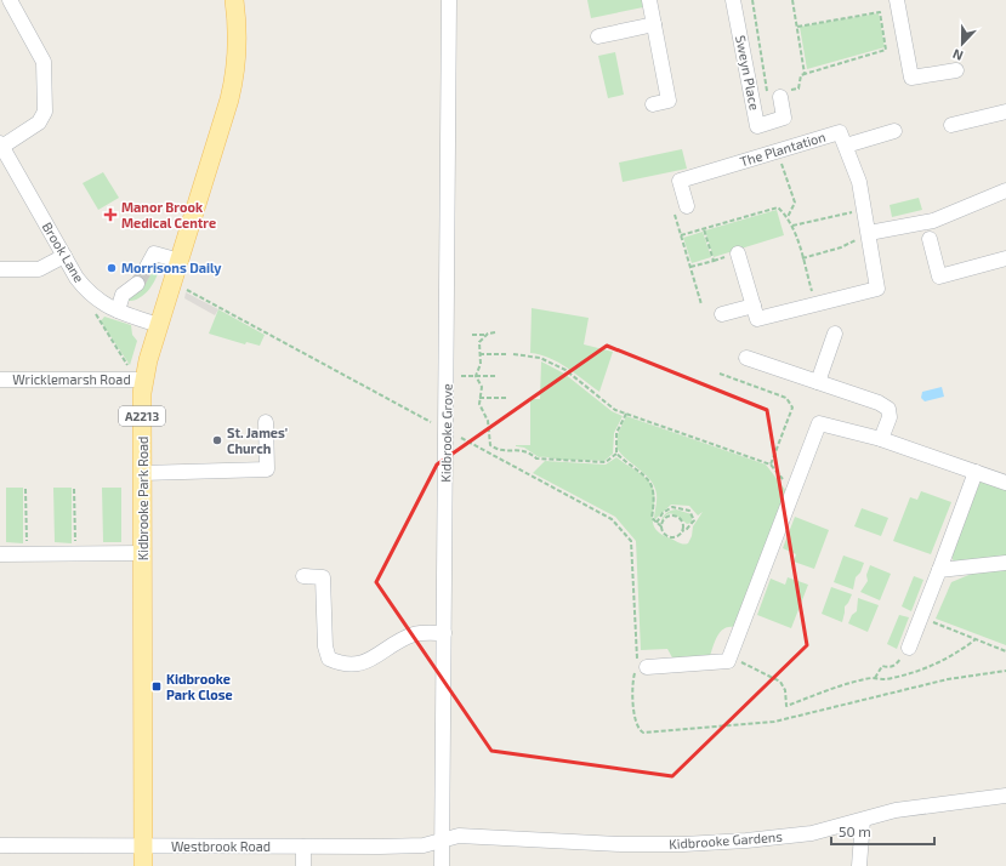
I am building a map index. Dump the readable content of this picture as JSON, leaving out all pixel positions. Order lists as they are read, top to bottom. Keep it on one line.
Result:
{"streets":{"main road":["A2213","Kidbrooke Park Road"],"street":["Sweyn Place","The Plantation","Brook Lane","Wricklemarsh Road","Kidbrooke Grove","Kidbrooke Gardens","Westbrook Road"]},"crossings":[["Brook Lane","Kidbrooke Park Road"],["Wricklemarsh Road","Kidbrooke Park Road"],["Kidbrooke Grove","Kidbrooke Gardens"],["Kidbrooke Grove","Westbrook Road"],["Kidbrooke Park Road","Westbrook Road"],["Kidbrooke Gardens","Westbrook Road"]],"places":{"health":["Manor Brook Medical Centre"],"other":["Morrisons Daily","St. James' Church"],"transit":["Kidbrooke Park Close"]},"scale_bar":"50 m","north":"bottom"}
